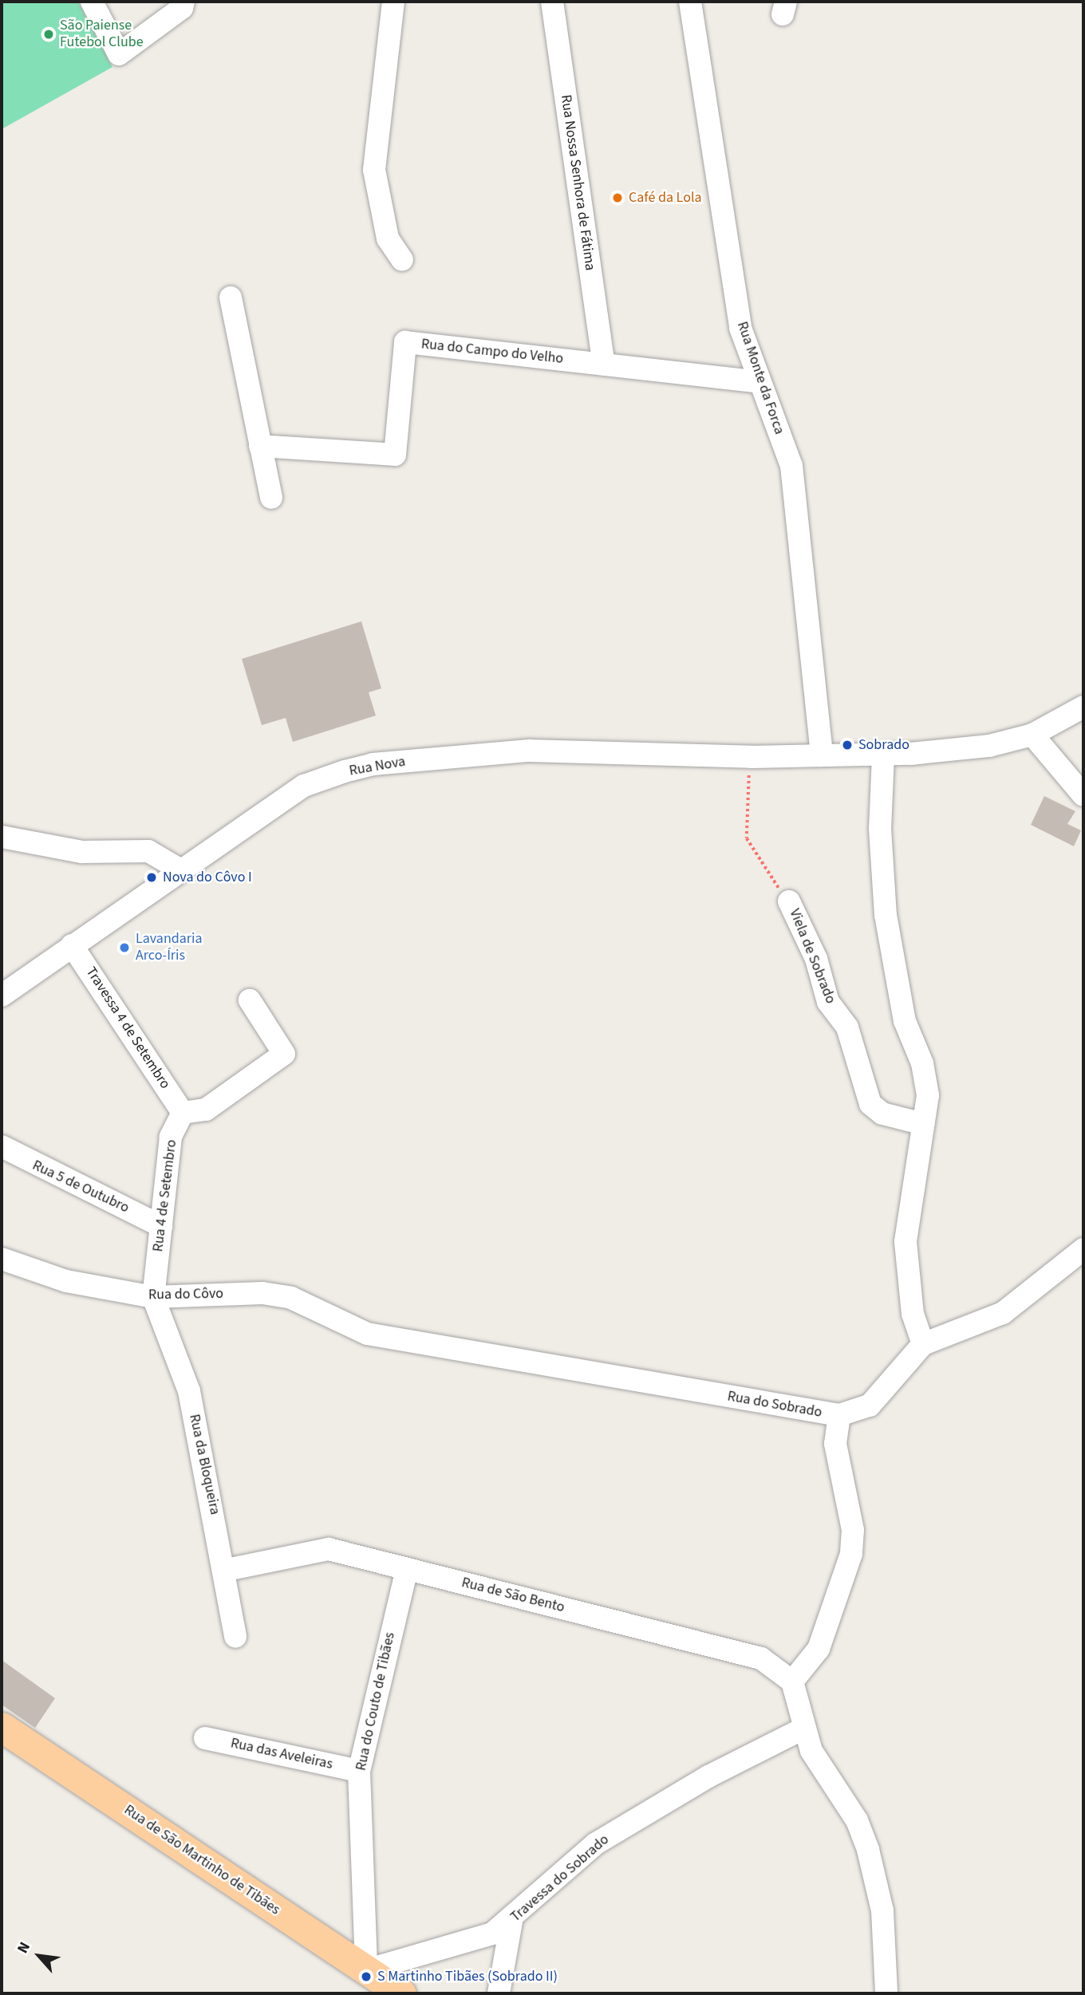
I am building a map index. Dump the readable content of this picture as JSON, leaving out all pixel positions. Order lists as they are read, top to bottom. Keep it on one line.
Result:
{"streets":{"main road":["Rua de São Martinho de Tibães"],"street":["Rua Nossa Senhora de Fátima","Rua do Campo do Velho","Rua Monte da Forca","Rua Nova","Viela de Sobrado","Travessa 4 de Setembro","Rua 5 de Outubro","Rua 4 de Setembro","Rua do Côvo","Rua do Sobrado","Rua da Bloqueira","Rua de São Bento","Rua do Couto de Tibães","Rua das Aveleiras","Travessa do Sobrado"]},"crossings":[["Rua Nossa Senhora de Fátima","Rua do Campo do Velho"],["Rua do Campo do Velho","Rua Monte da Forca"],["Rua Monte da Forca","Rua Nova"],["Rua Nova","Viela de Sobrado"],["Rua Nova","Travessa 4 de Setembro"],["Travessa 4 de Setembro","Rua 4 de Setembro"],["Rua 5 de Outubro","Rua 4 de Setembro"],["Rua 4 de Setembro","Rua do Côvo"],["Rua 4 de Setembro","Rua da Bloqueira"],["Rua do Côvo","Rua do Sobrado"],["Rua do Côvo","Rua da Bloqueira"],["Rua do Sobrado","Rua de São Bento"],["Rua da Bloqueira","Rua de São Bento"],["Rua de São Bento","Rua do Couto de Tibães"],["Rua do Couto de Tibães","Rua das Aveleiras"],["Rua do Couto de Tibães","Rua de São Martinho de Tibães"],["Rua do Couto de Tibães","Travessa do Sobrado"],["Rua de São Martinho de Tibães","Travessa do Sobrado"]],"places":["São Paiense Futebol Clube","Café da Lola","Sobrado","Nova do Côvo I","Lavandaria Arco-Íris","S Martinho Tibães (Sobrado II)"],"north":"top left"}
